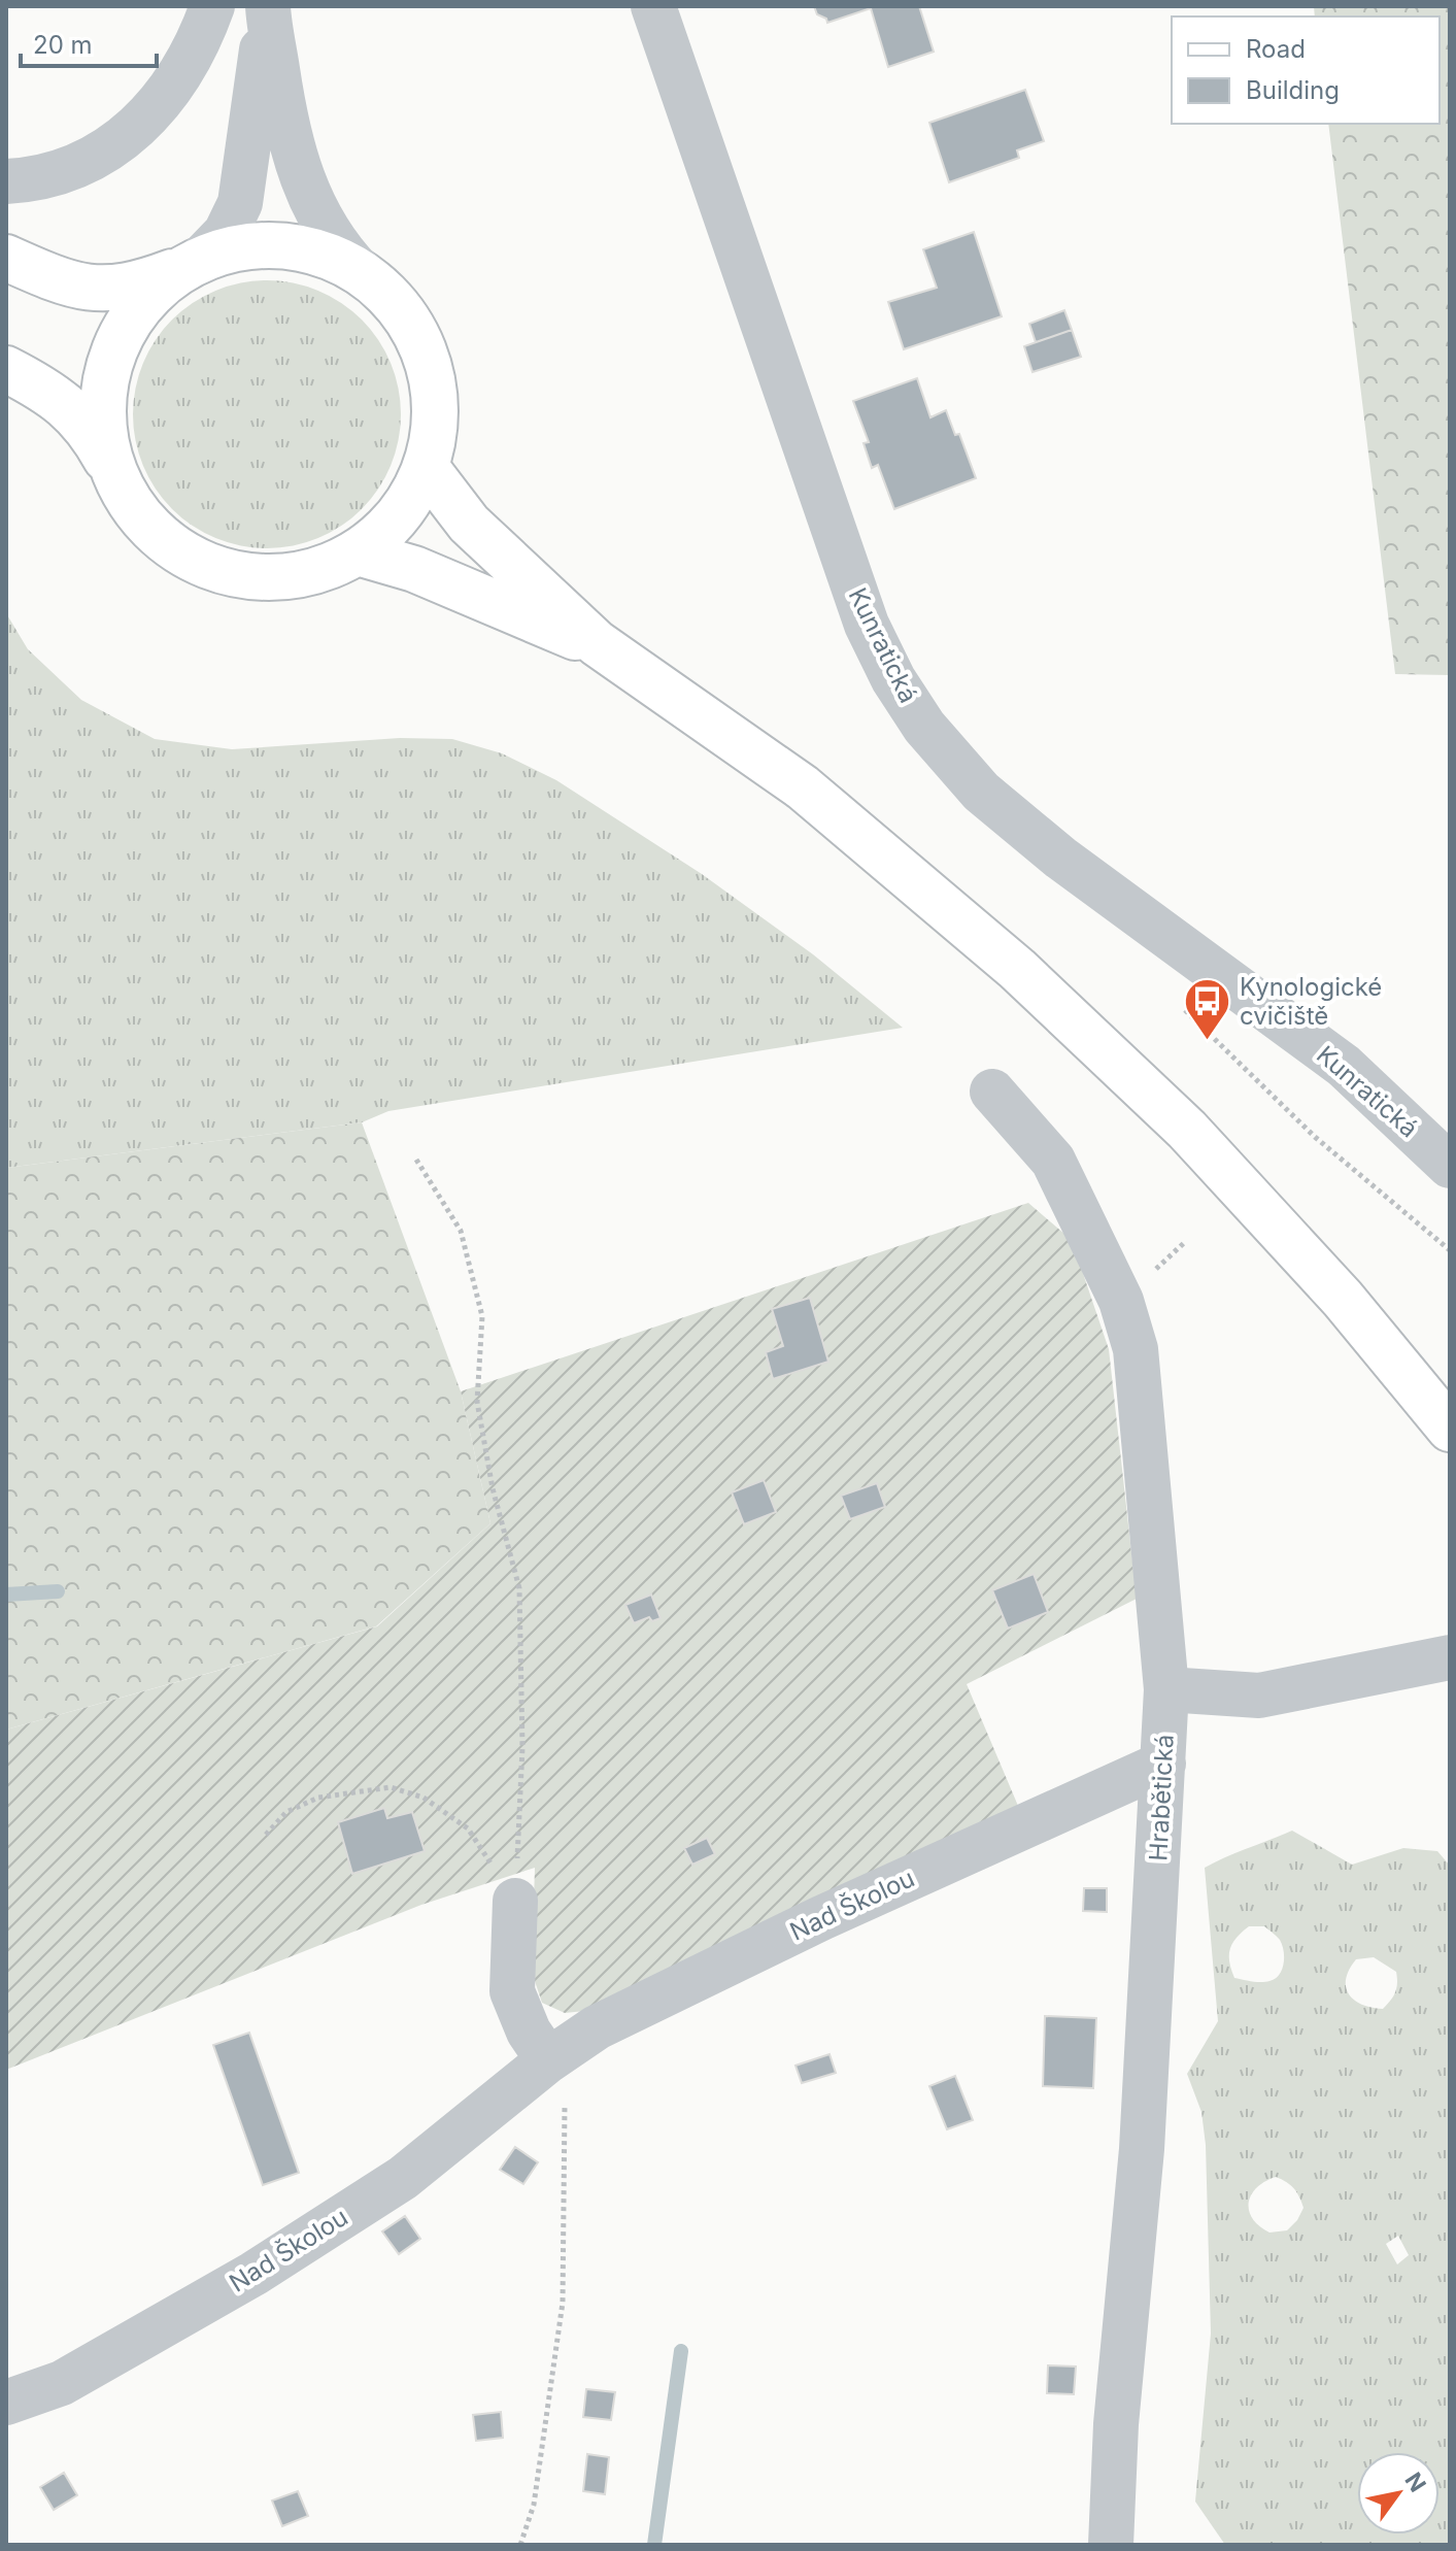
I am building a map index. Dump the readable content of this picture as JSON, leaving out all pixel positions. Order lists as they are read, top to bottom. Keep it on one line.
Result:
{"streets":{"street":["Kunratická","Hrabětická","Nad Školou"]},"crossings":[["Hrabětická","Nad Školou"]],"places":{"bus stop":["Kynologické cvičiště"]},"legend":["Road","Building"],"scale_bar":"20 m","north":"top right"}
